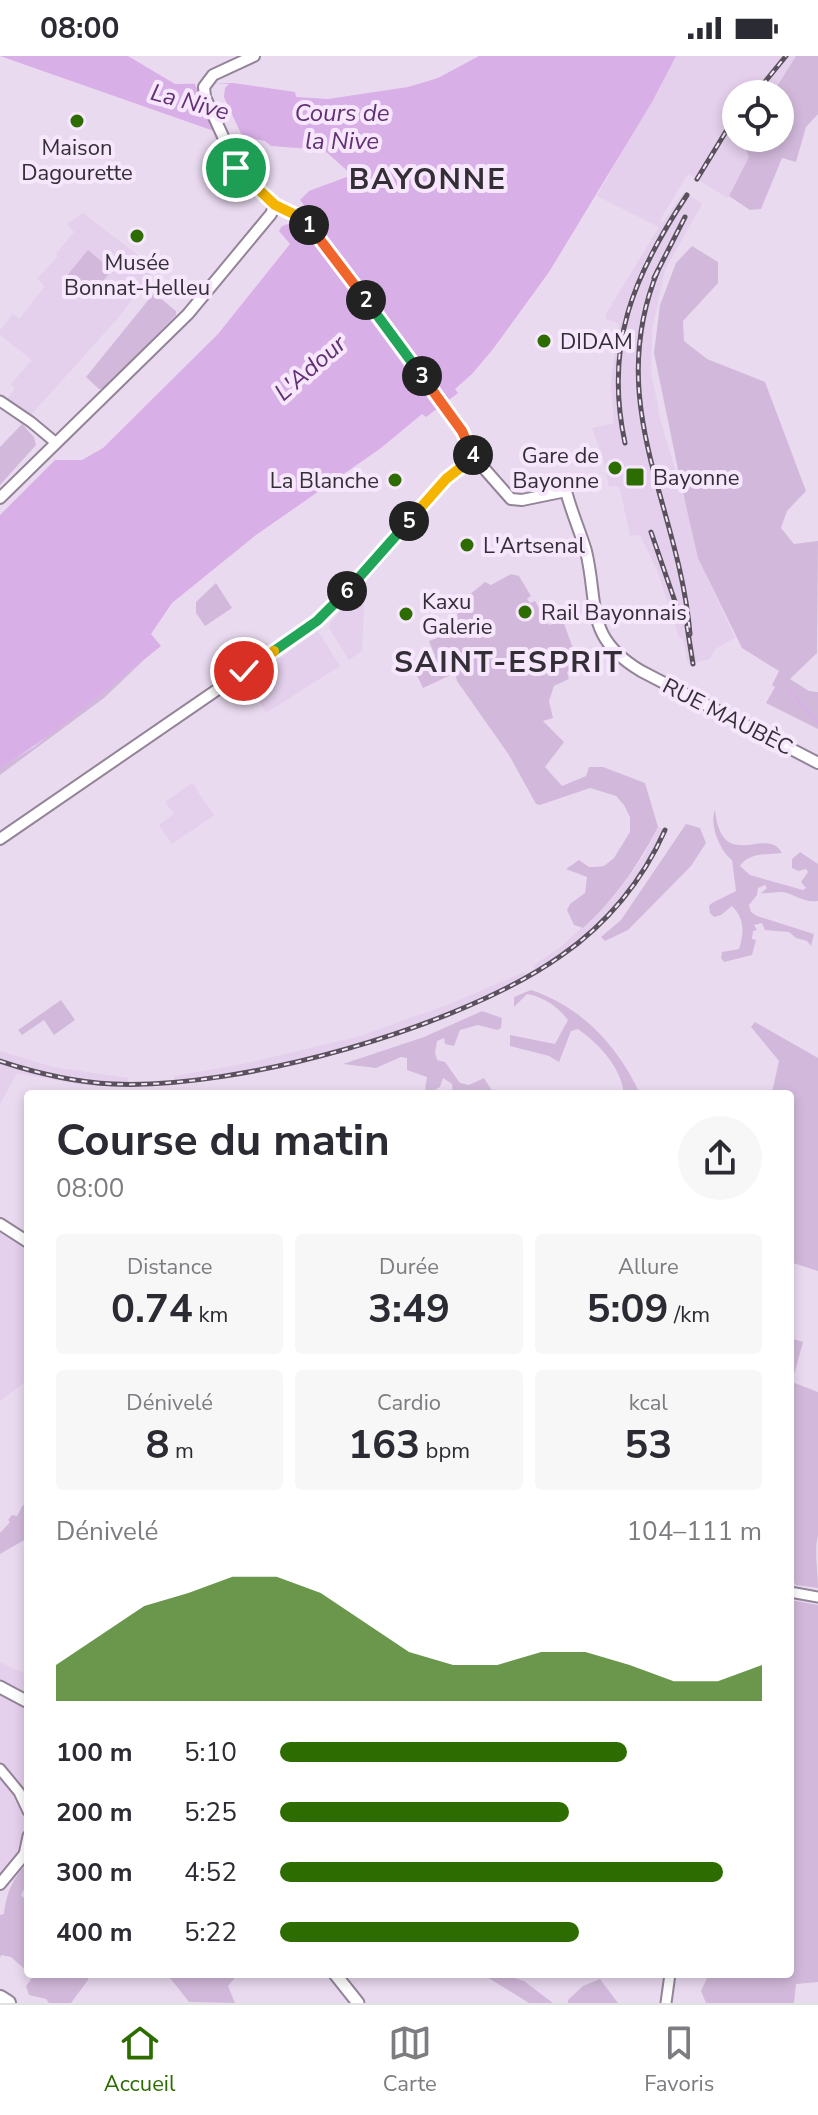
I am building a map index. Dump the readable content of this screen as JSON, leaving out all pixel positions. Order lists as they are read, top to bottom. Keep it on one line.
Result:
{"streets":{"main road":["RUE MAUBÈC"]},"districts":["BAYONNE","SAINT-ESPRIT"],"water":["La Nive","Cours de la Nive","L'Adour"],"places":{"other":["Maison Dagourette","Musée Bonnat-Helleu","DIDAM","Gare de Bayonne","La Blanche","L'Artsenal","Rail Bayonnais","Kaxu Galerie"],"transit":["Bayonne"]},"page":{"status":"08:00","pins":["1","2","3","4","5","6"],"heading":["Course du matin","08:00"],"stats":[["Distance","0.74 km"],["Durée","3:49"],["Allure","5:09 /km"],["Dénivelé","8 m"],["Cardio","163 bpm"],["kcal","53"]],"chart":["Dénivelé","104–111 m"],"list":[{"name":"100 m","note":"5:10"},{"name":"200 m","note":"5:25"},{"name":"300 m","note":"4:52"},{"name":"400 m","note":"5:22"}],"tabs":["Accueil","Carte","Favoris"]}}
